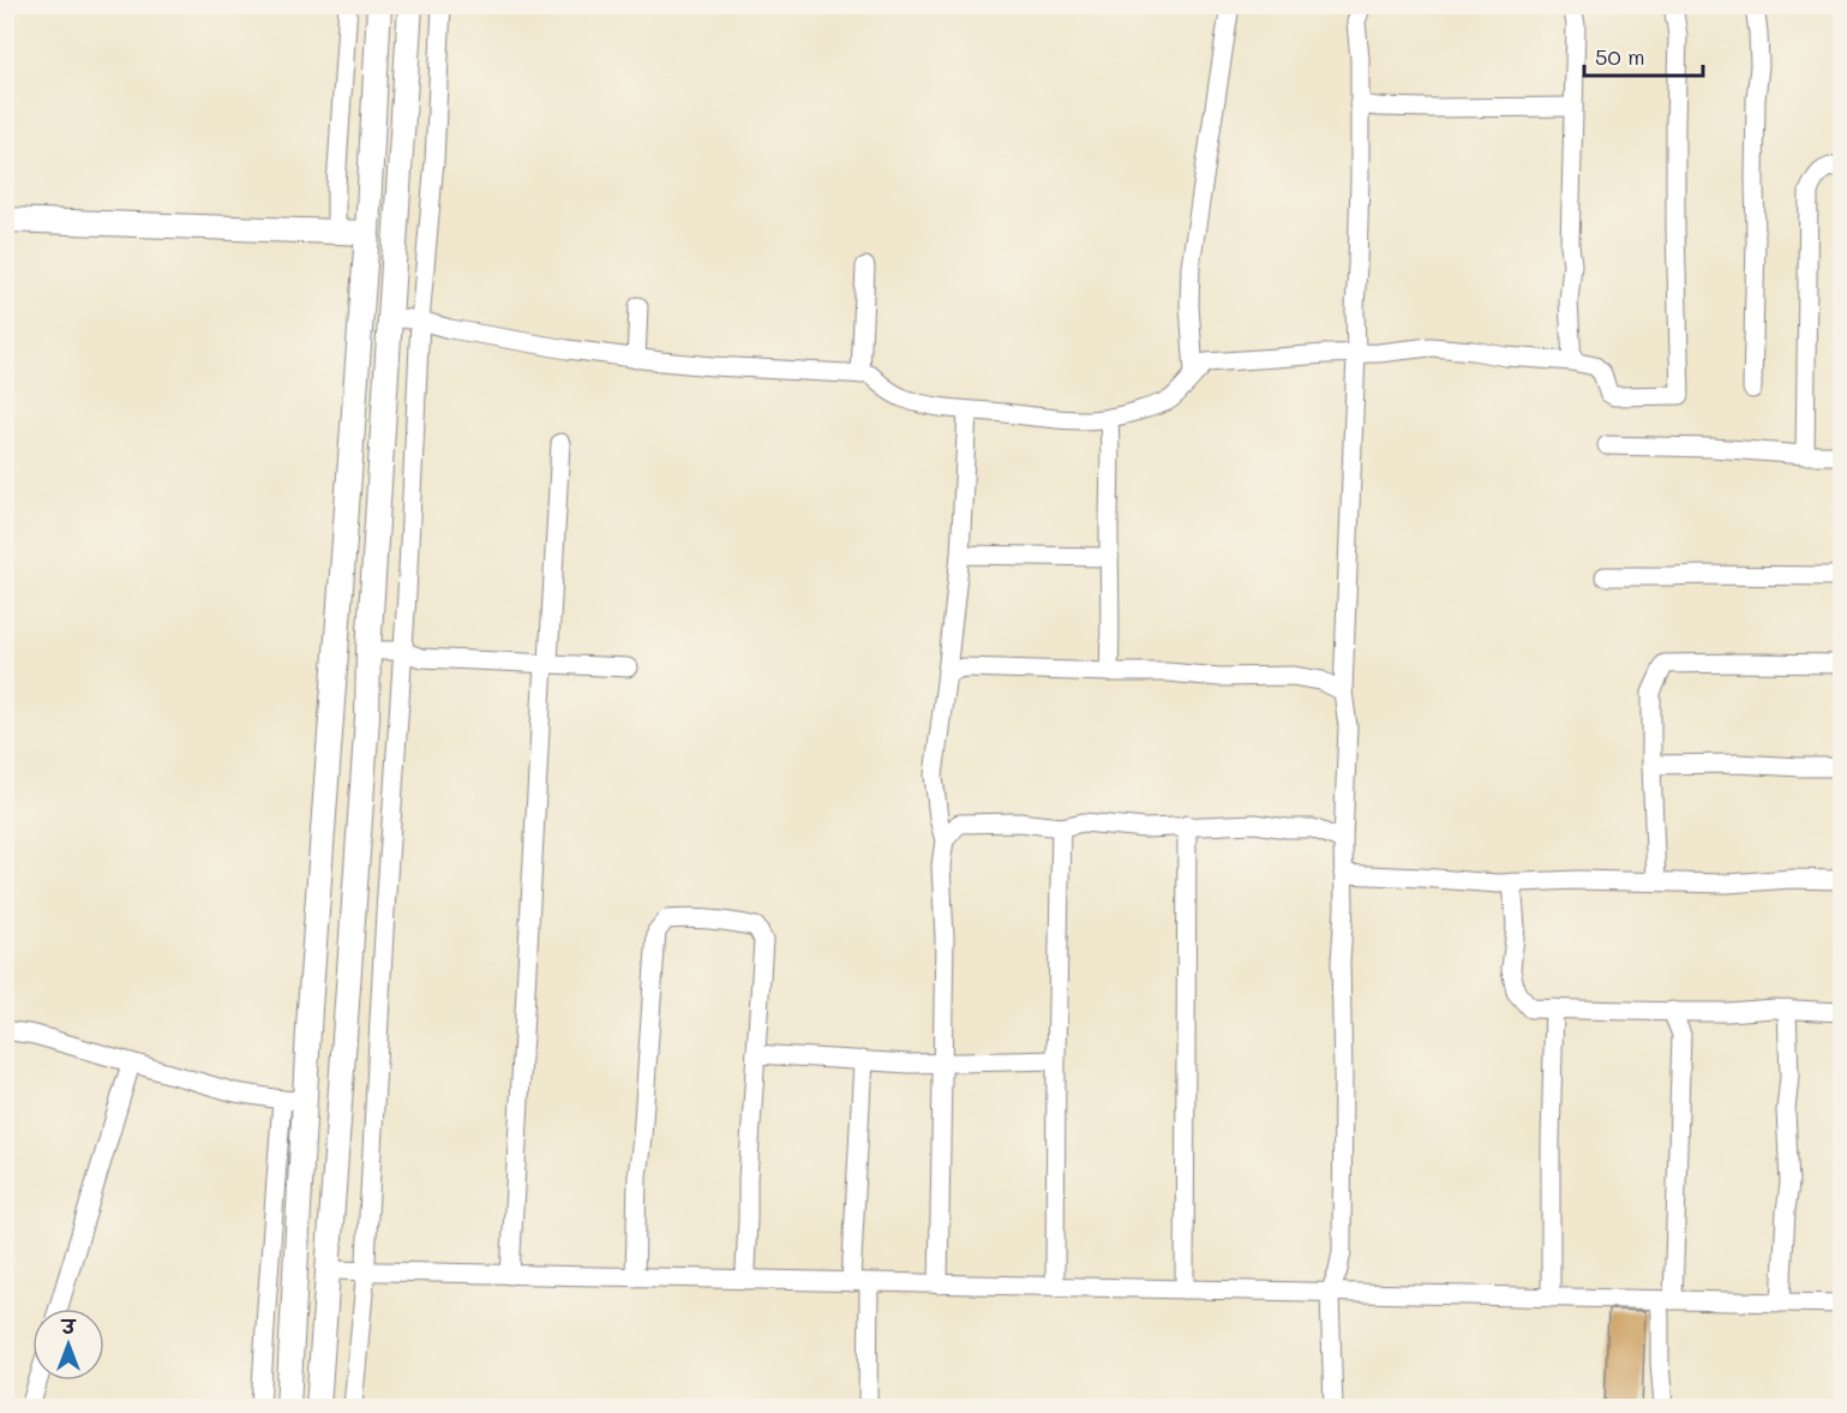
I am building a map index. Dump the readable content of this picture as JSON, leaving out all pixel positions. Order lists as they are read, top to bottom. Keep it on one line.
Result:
{"scale_bar":"50 m","north":"top"}
